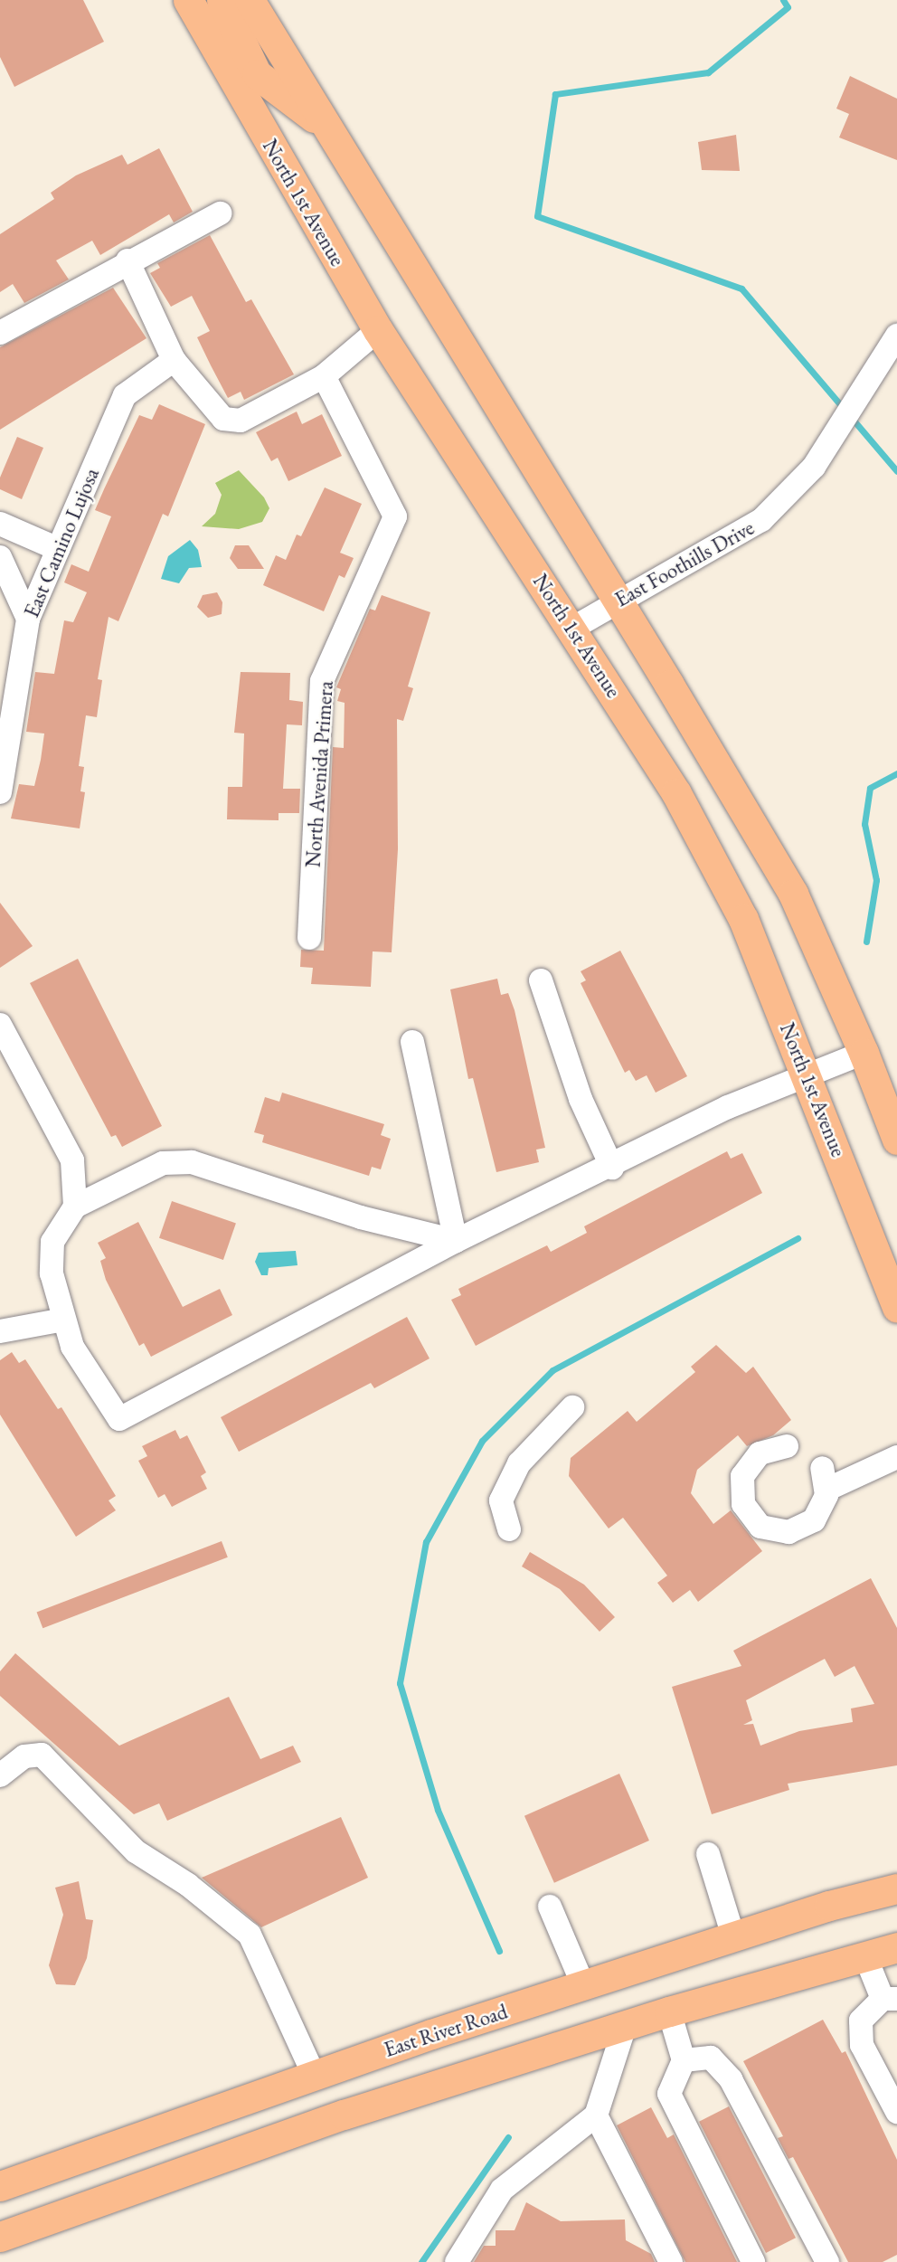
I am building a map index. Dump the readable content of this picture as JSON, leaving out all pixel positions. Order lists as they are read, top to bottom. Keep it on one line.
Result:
{"streets":{"main road":["North 1st Avenue","East River Road"],"street":["East Camino Lujosa","East Foothills Drive","North Avenida Primera"]},"crossings":[["North 1st Avenue","East Foothills Drive"]]}
